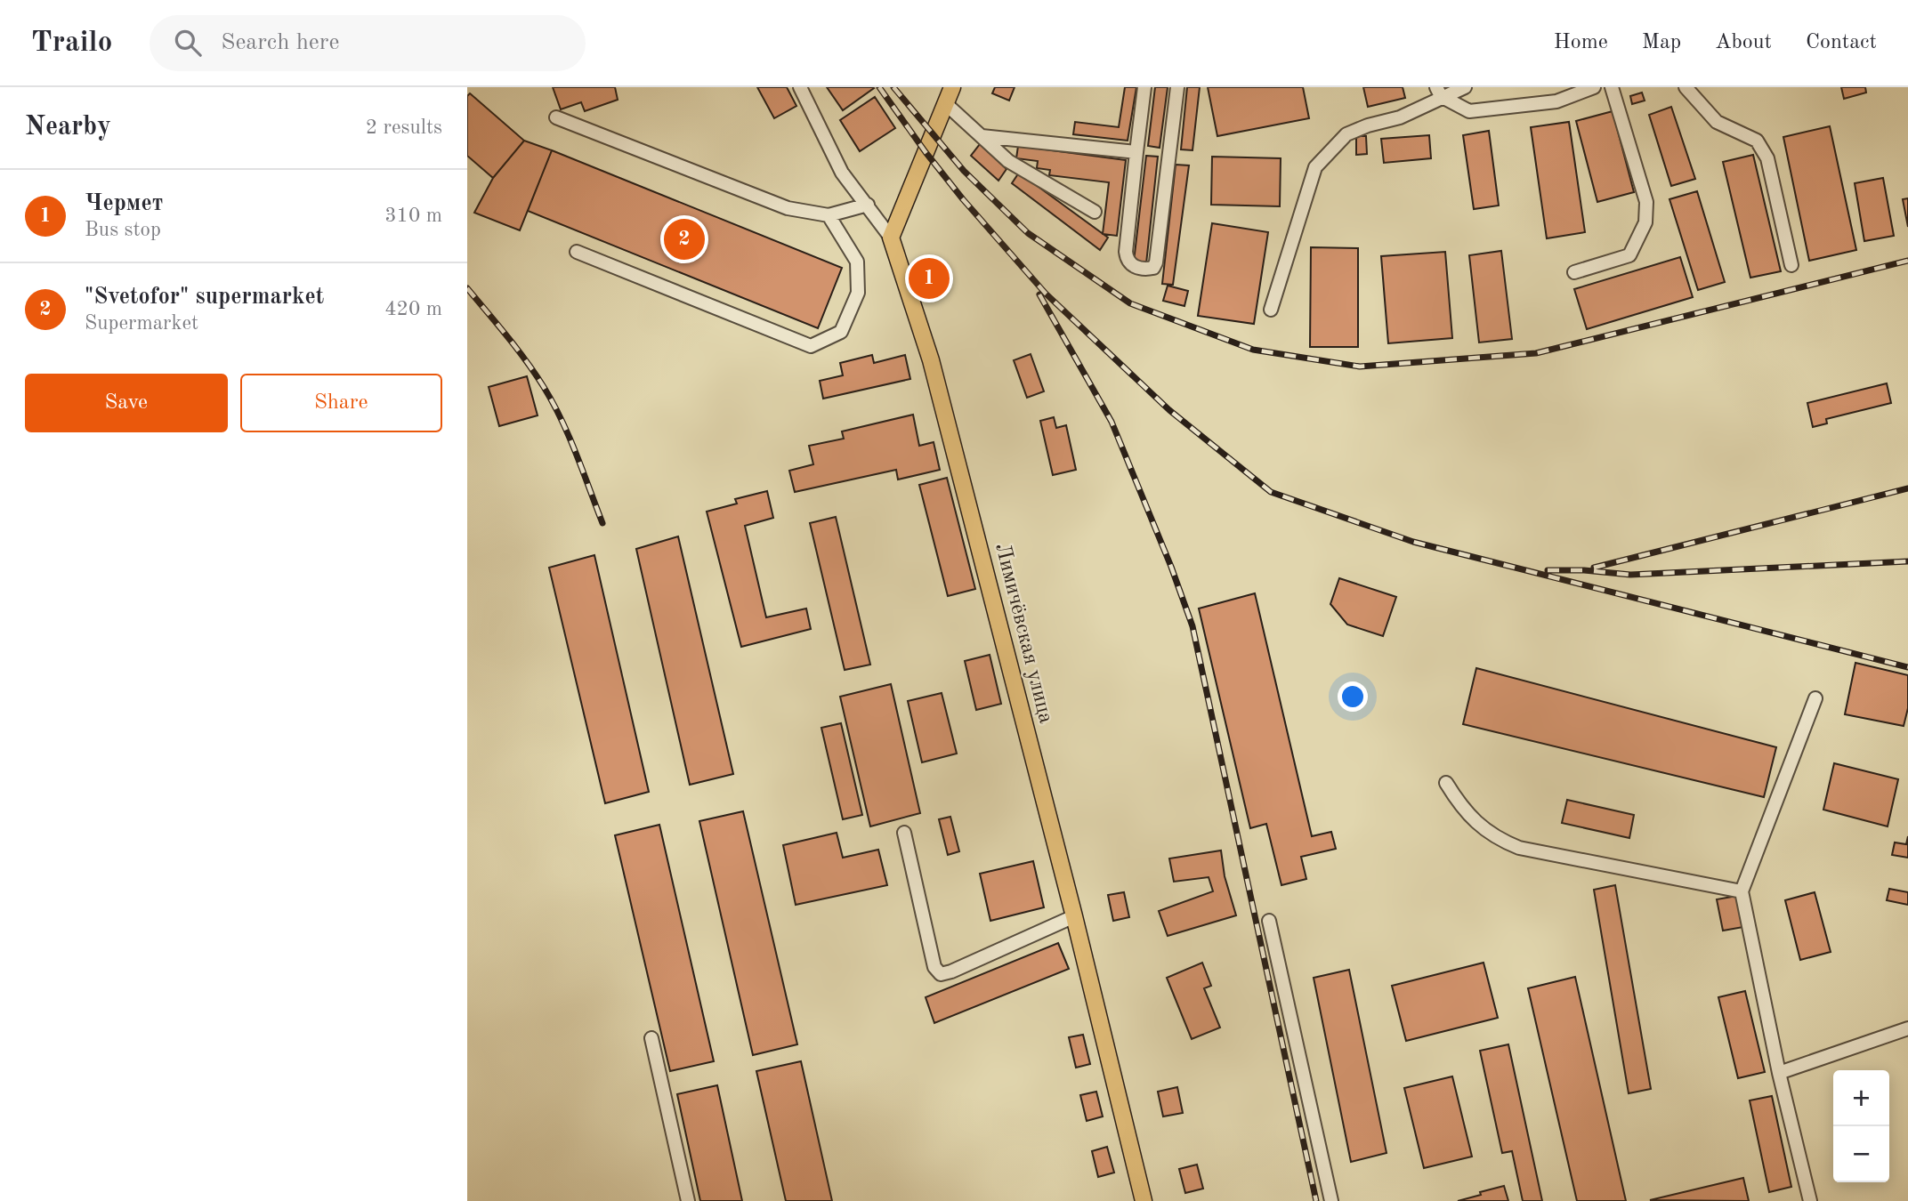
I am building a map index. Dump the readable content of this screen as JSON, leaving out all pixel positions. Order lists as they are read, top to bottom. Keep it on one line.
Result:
{"streets":{"main road":["Лимичёвская улица"]},"page":{"header":"Trailo","search":"Search here","nav":["Home","Map","About","Contact"],"heading":["Nearby","2 results"],"list":[{"mark":"1","name":"Чермет","note":"Bus stop","value":"310 m"},{"mark":"2","name":"\"Svetofor\" supermarket","note":"Supermarket","value":"420 m"}],"pins":["2","1"],"buttons":["Save","Share"],"map_buttons":["+","−"]}}
